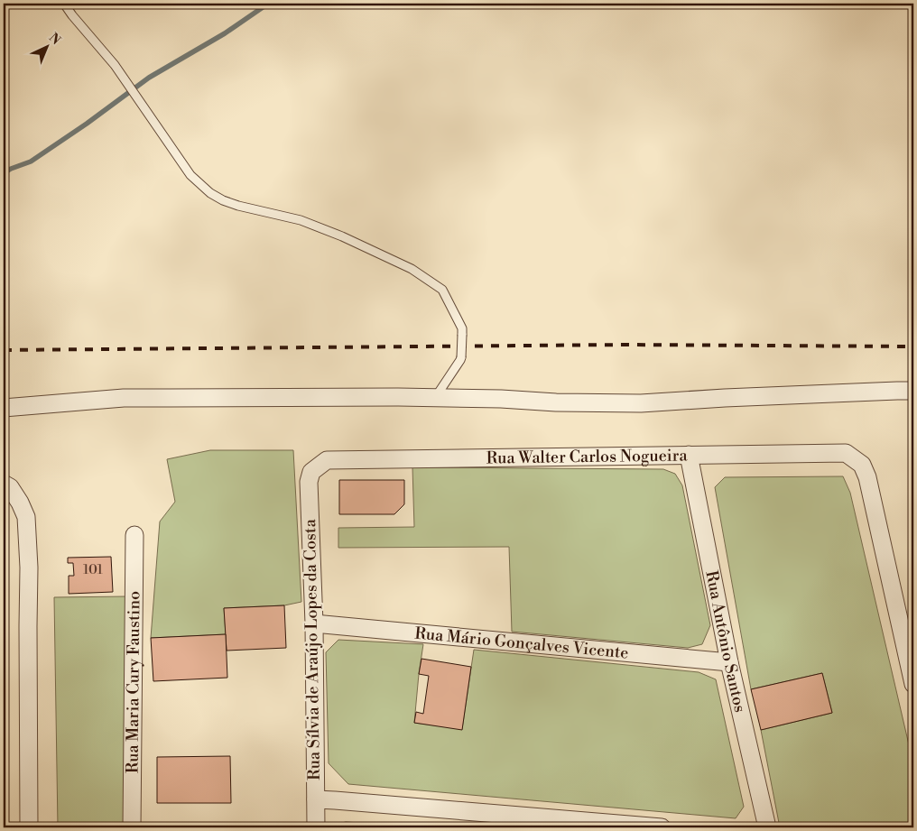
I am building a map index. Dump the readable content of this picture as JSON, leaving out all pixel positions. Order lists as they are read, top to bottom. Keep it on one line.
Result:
{"streets":{"street":["Rua Walter Carlos Nogueira","Rua Antônio Santos","Rua Mário Gonçalves Vicente","Rua Sílvia de Araújo Lopes da Costa","Rua Maria Cury Faustino"]},"crossings":[["Rua Walter Carlos Nogueira","Rua Antônio Santos"],["Rua Walter Carlos Nogueira","Rua Sílvia de Araújo Lopes da Costa"],["Rua Antônio Santos","Rua Mário Gonçalves Vicente"],["Rua Mário Gonçalves Vicente","Rua Sílvia de Araújo Lopes da Costa"]],"house_numbers":["101"],"north":"top right"}
